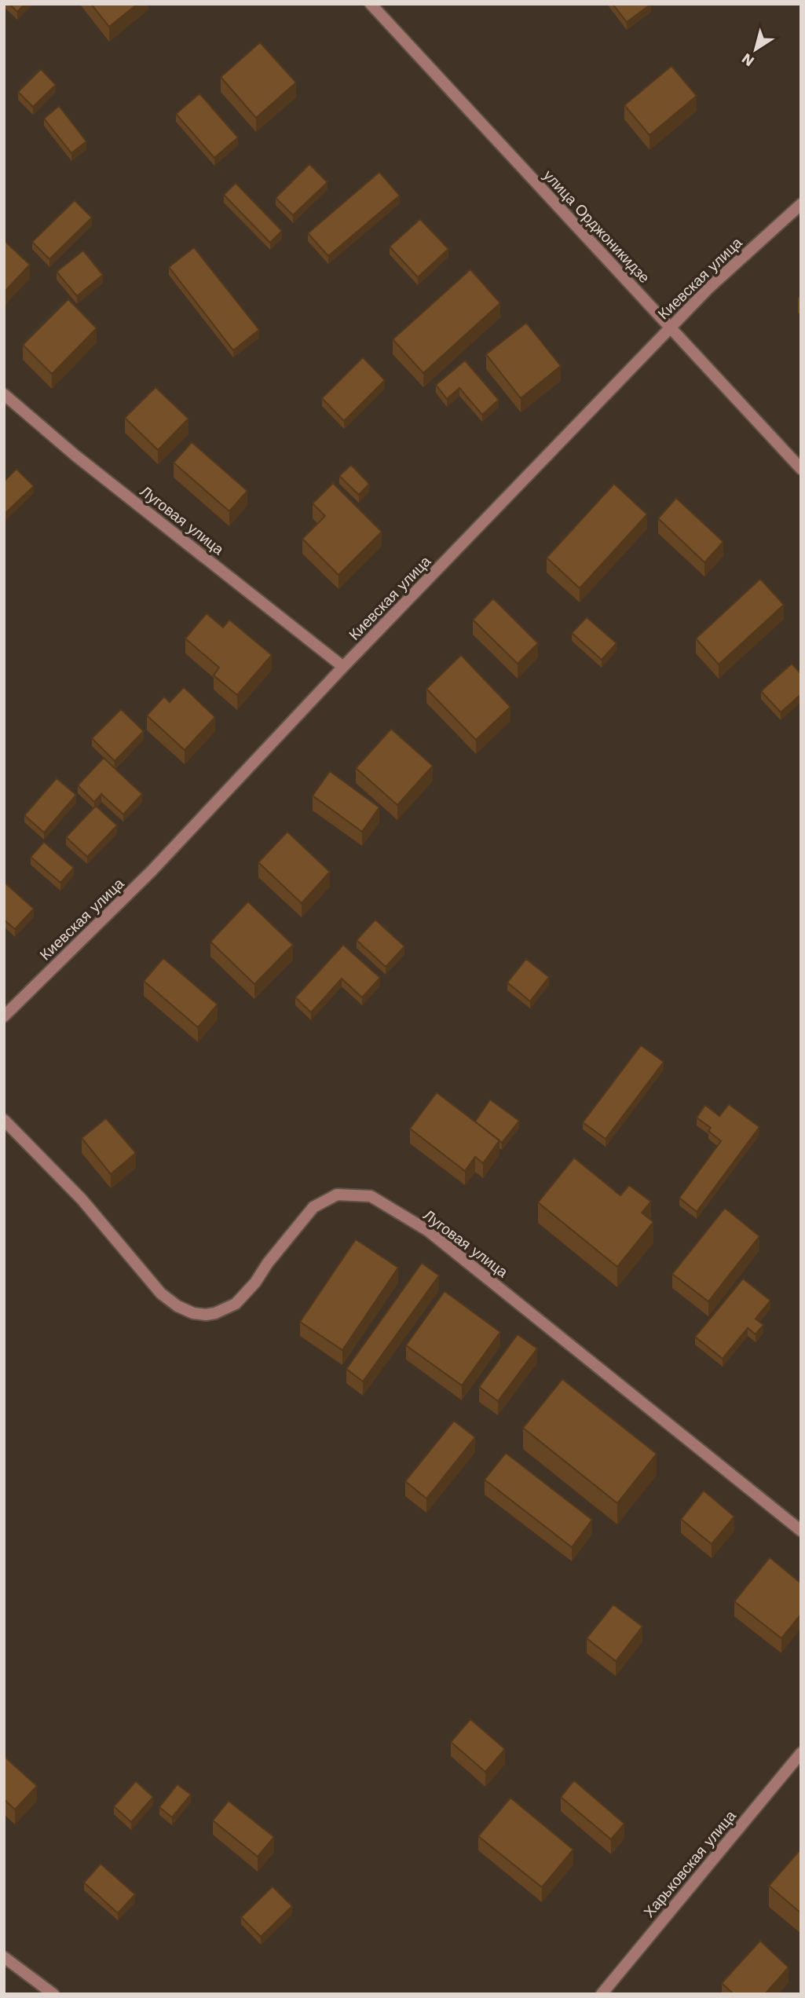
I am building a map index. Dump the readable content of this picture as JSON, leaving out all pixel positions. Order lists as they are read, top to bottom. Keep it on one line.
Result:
{"streets":{"street":["улица Орджоникидзе","Киевская улица","Луговая улица","Харьковская улица"]},"crossings":[["улица Орджоникидзе","Киевская улица"],["Киевская улица","Луговая улица"]],"north":"bottom left"}
